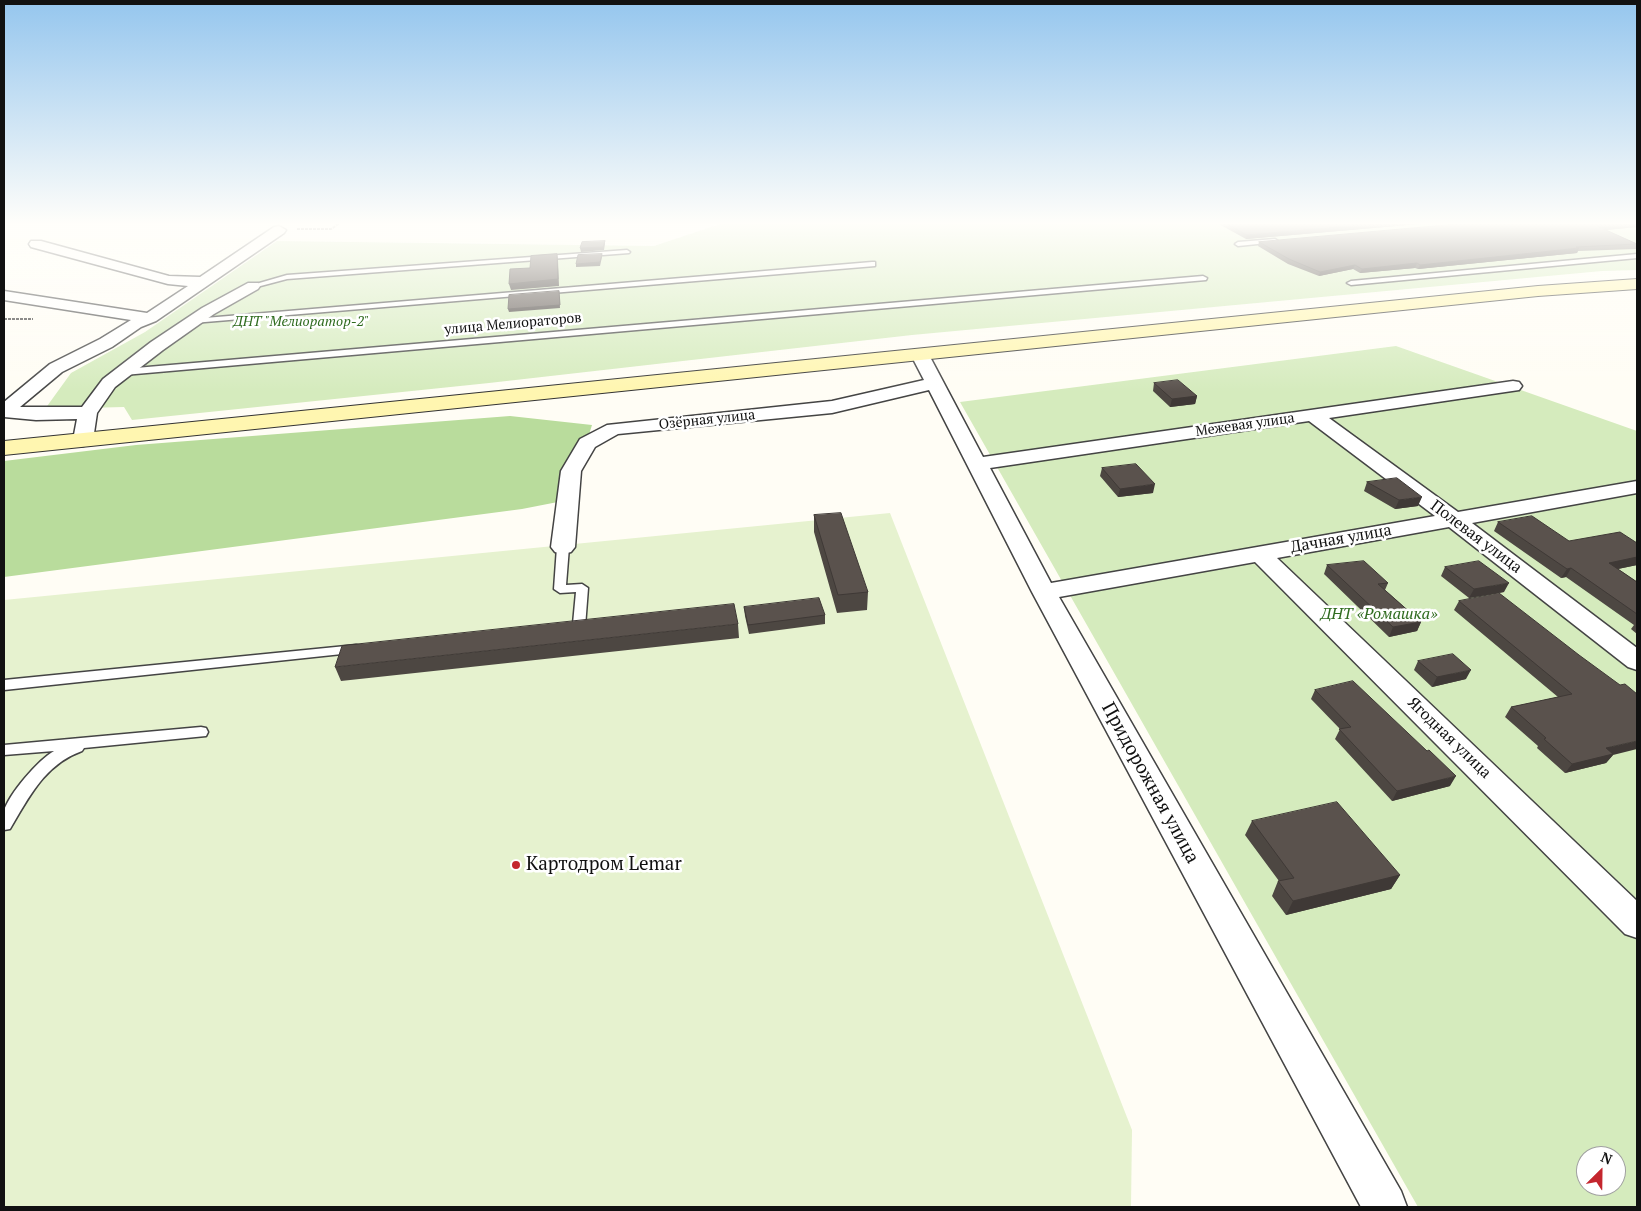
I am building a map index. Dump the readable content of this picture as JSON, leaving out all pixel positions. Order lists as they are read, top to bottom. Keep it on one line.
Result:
{"streets":{"street":["Озёрная улица","Межевая улица","Полевая улица","Дачная улица","Ягодная улица","Придорожная улица"],"lane":["улица Мелиораторов"]},"crossings":[["Озёрная улица","Придорожная улица"],["Межевая улица","Полевая улица"],["Межевая улица","Придорожная улица"],["Полевая улица","Дачная улица"],["Дачная улица","Ягодная улица"],["Дачная улица","Придорожная улица"]],"parks":["ДНТ \"Мелиоратор-2\"","ДНТ «Ромашка»"],"places":["Картодром Lemar"],"north":"top right"}
